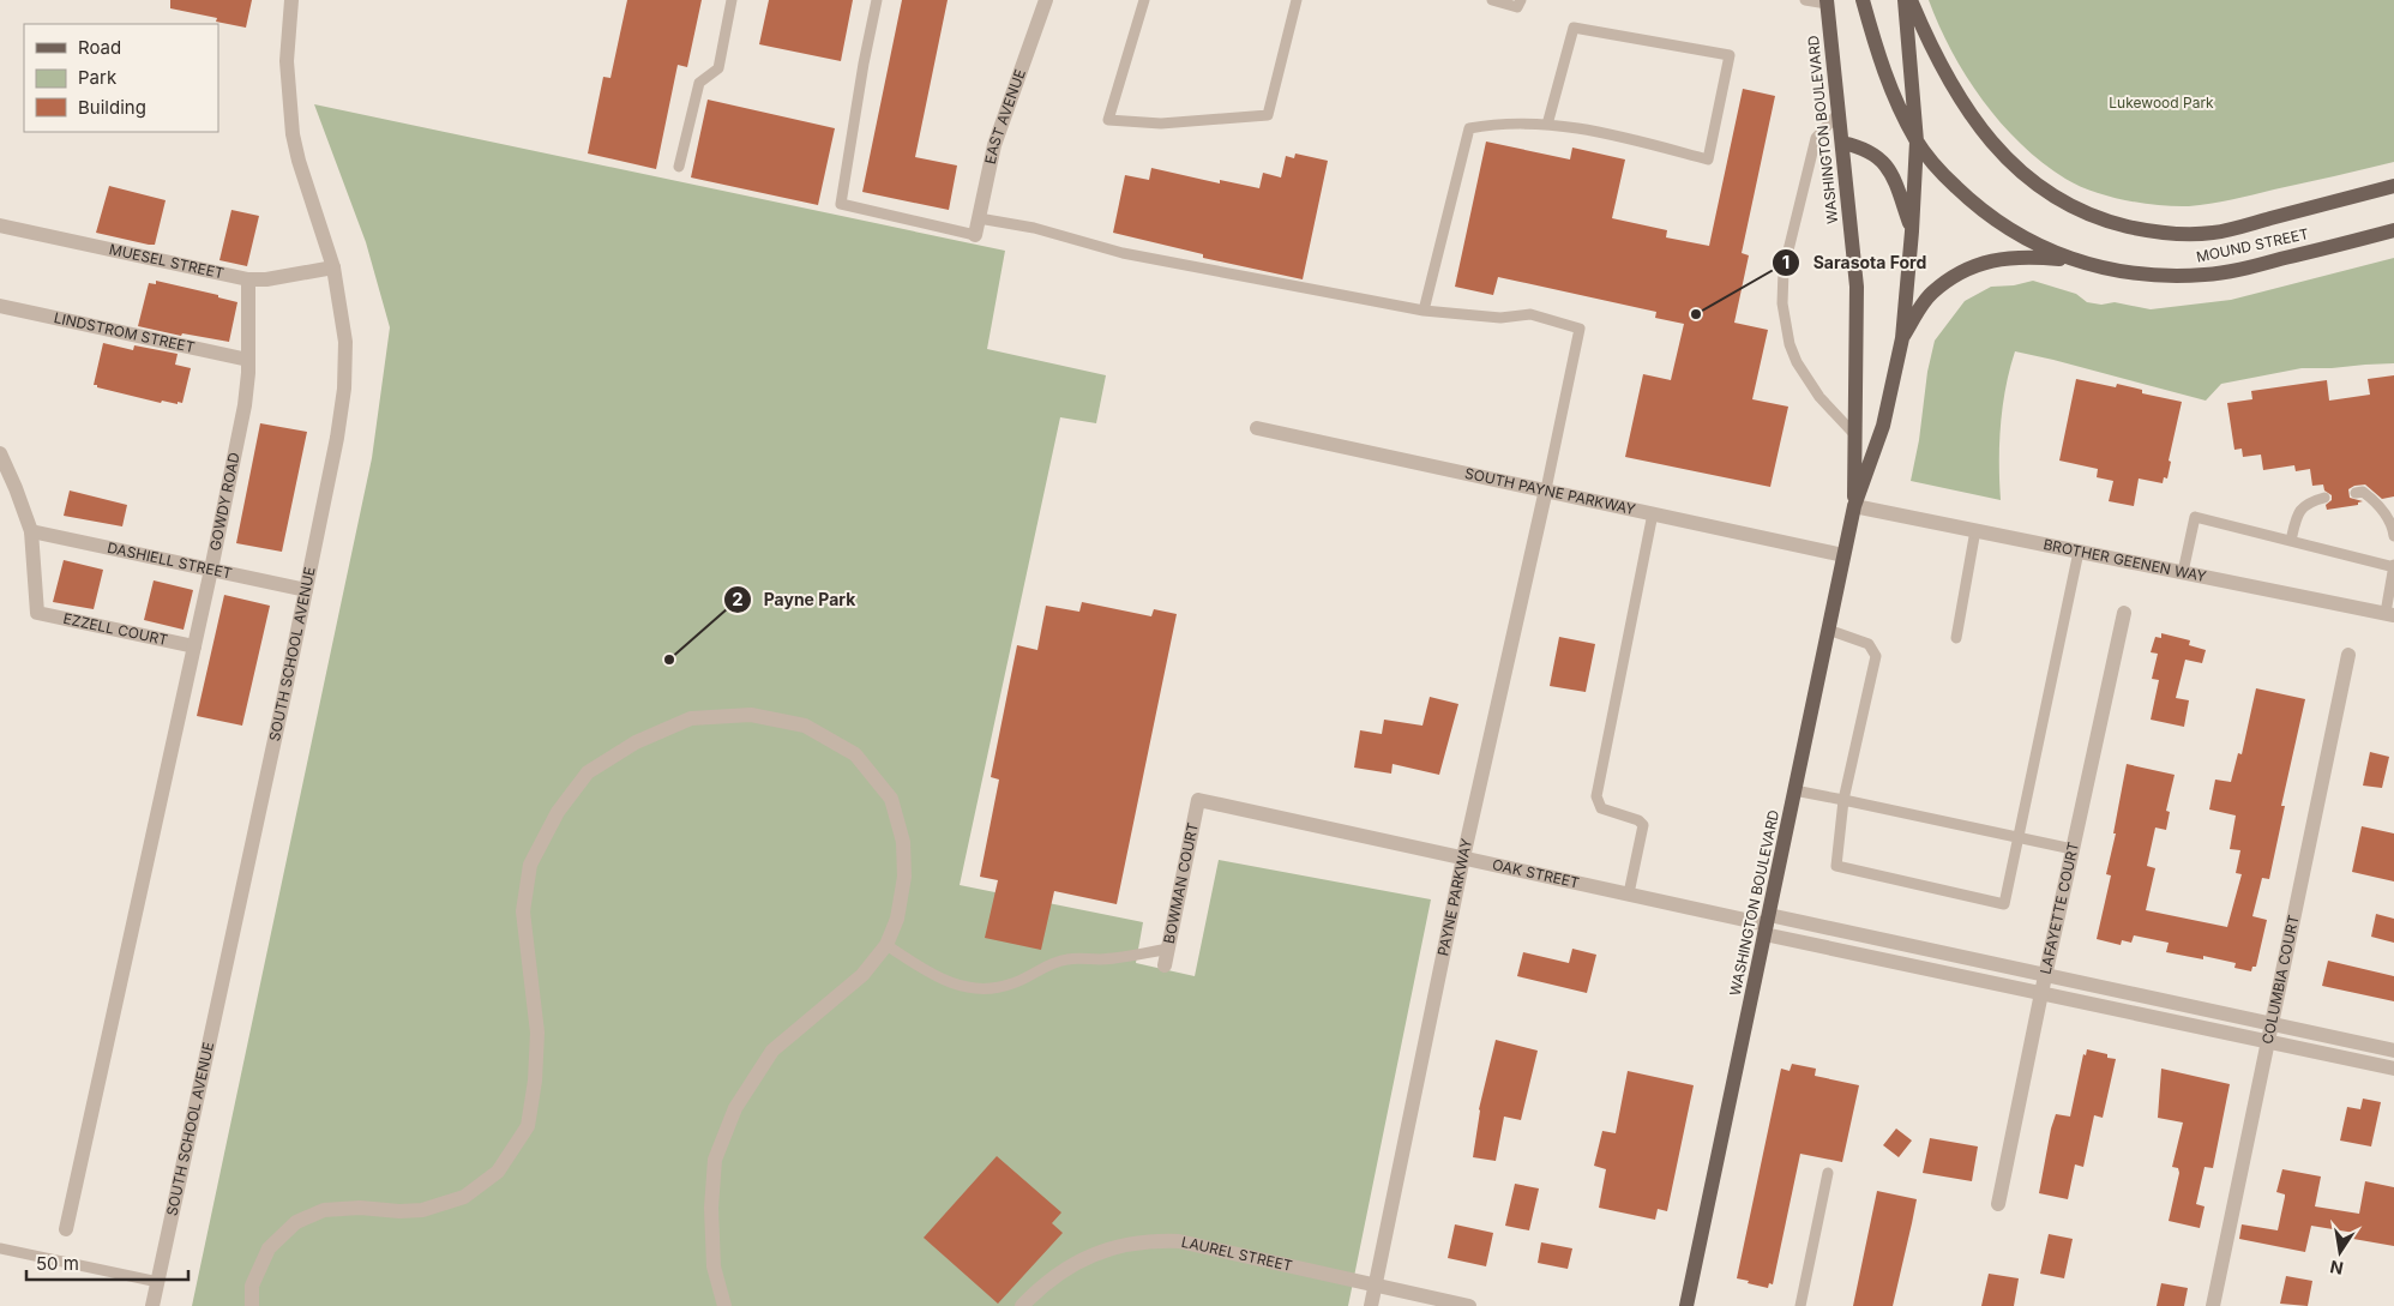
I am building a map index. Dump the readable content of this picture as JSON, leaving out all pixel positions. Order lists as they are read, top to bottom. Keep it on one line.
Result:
{"streets":{"main road":["WASHINGTON BOULEVARD","MOUND STREET"],"street":["EAST AVENUE","MUESEL STREET","LINDSTROM STREET","SOUTH PAYNE PARKWAY","GOWDY ROAD","BROTHER GEENEN WAY","DASHIELL STREET","EZZELL COURT","SOUTH SCHOOL AVENUE","OAK STREET","BOWMAN COURT","PAYNE PARKWAY","LAFAYETTE COURT","COLUMBIA COURT","LAUREL STREET"]},"crossings":[["WASHINGTON BOULEVARD","MOUND STREET"],["WASHINGTON BOULEVARD","SOUTH PAYNE PARKWAY"],["WASHINGTON BOULEVARD","BROTHER GEENEN WAY"],["WASHINGTON BOULEVARD","OAK STREET"],["MUESEL STREET","GOWDY ROAD"],["MUESEL STREET","SOUTH SCHOOL AVENUE"],["LINDSTROM STREET","GOWDY ROAD"],["SOUTH PAYNE PARKWAY","PAYNE PARKWAY"],["GOWDY ROAD","DASHIELL STREET"],["GOWDY ROAD","EZZELL COURT"],["DASHIELL STREET","EZZELL COURT"],["DASHIELL STREET","SOUTH SCHOOL AVENUE"],["OAK STREET","BOWMAN COURT"],["OAK STREET","PAYNE PARKWAY"],["PAYNE PARKWAY","LAUREL STREET"]],"parks":["Lukewood Park"],"places":["Sarasota Ford","Payne Park"],"legend":["Road","Park","Building"],"scale_bar":"50 m","north":"bottom"}
